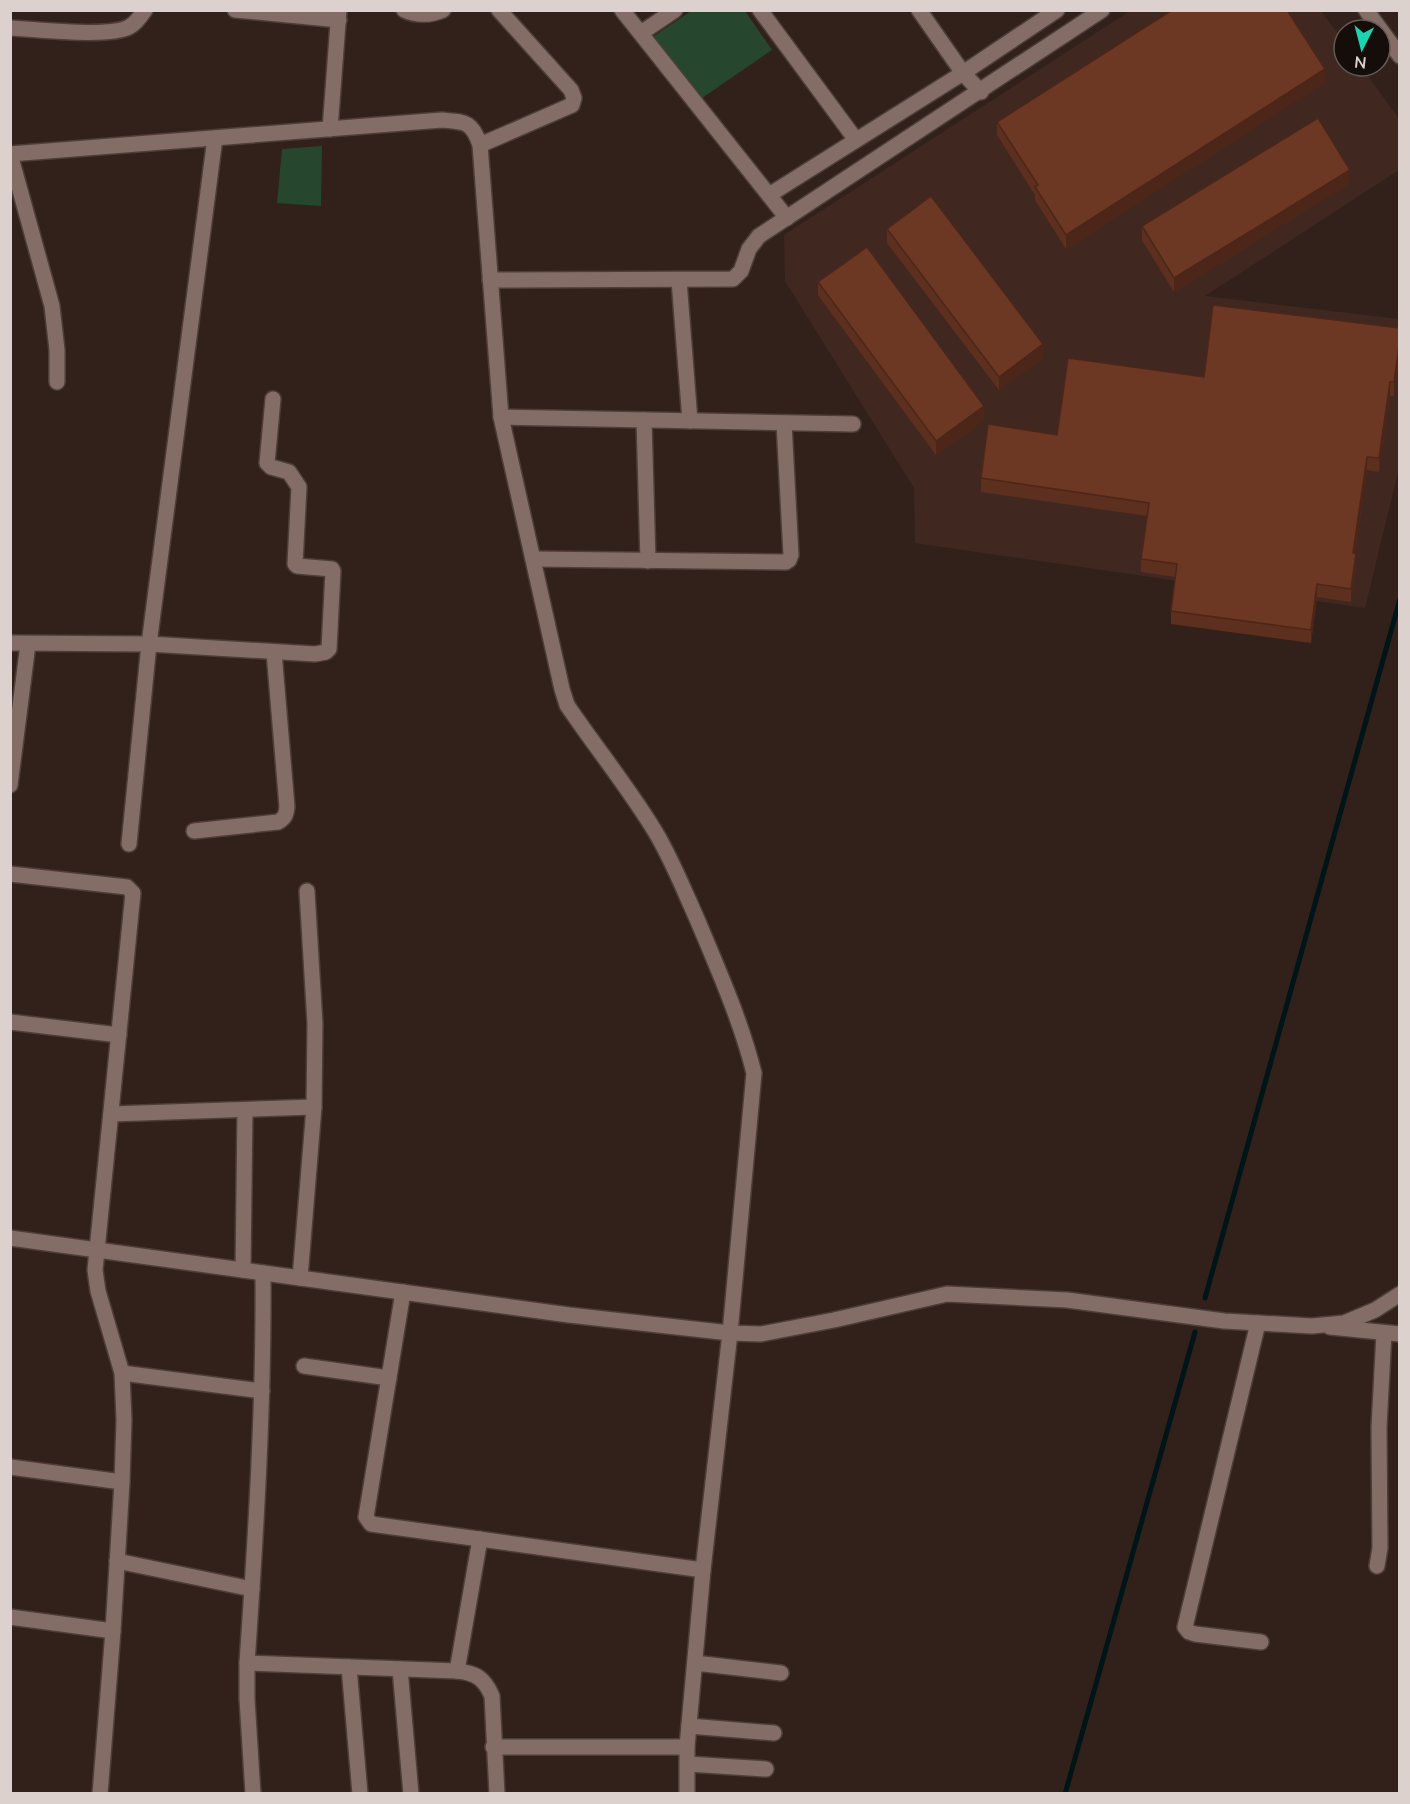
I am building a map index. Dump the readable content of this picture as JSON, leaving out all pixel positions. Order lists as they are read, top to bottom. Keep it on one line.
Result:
{"north":"bottom"}
